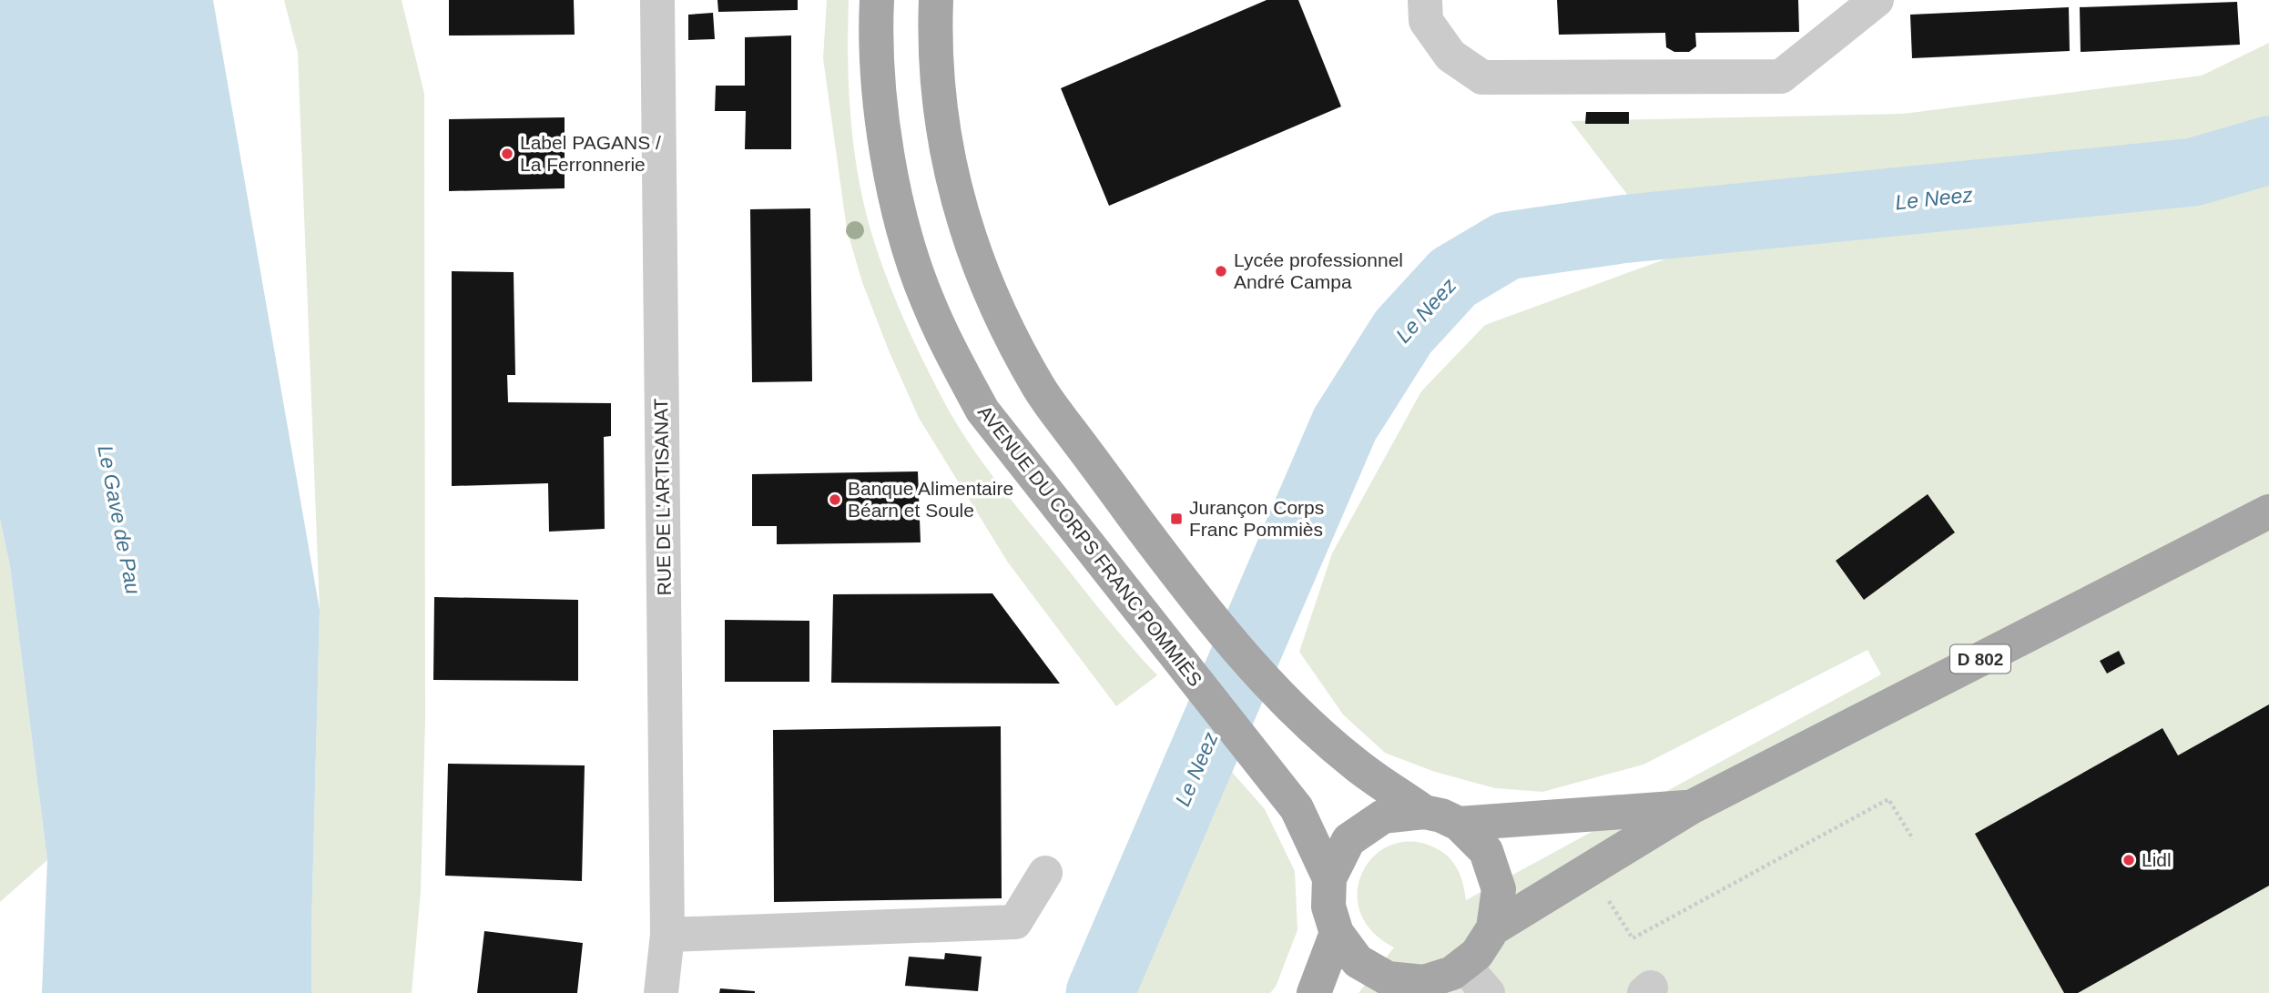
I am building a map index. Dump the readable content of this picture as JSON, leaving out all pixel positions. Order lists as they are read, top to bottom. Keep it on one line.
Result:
{"streets":{"main road":["AVENUE DU CORPS FRANC POMMIÈS","D 802"],"street":["RUE DE L'ARTISANAT"]},"crossings":[["AVENUE DU CORPS FRANC POMMIÈS","D 802"]],"water":["Le Neez","Le Gave de Pau"],"places":{"other":["Label PAGANS / La Ferronnerie","Lycée professionnel André Campa","Banque Alimentaire Béarn et Soule","Lidl"],"transit":["Jurançon Corps Franc Pommiès"]}}
